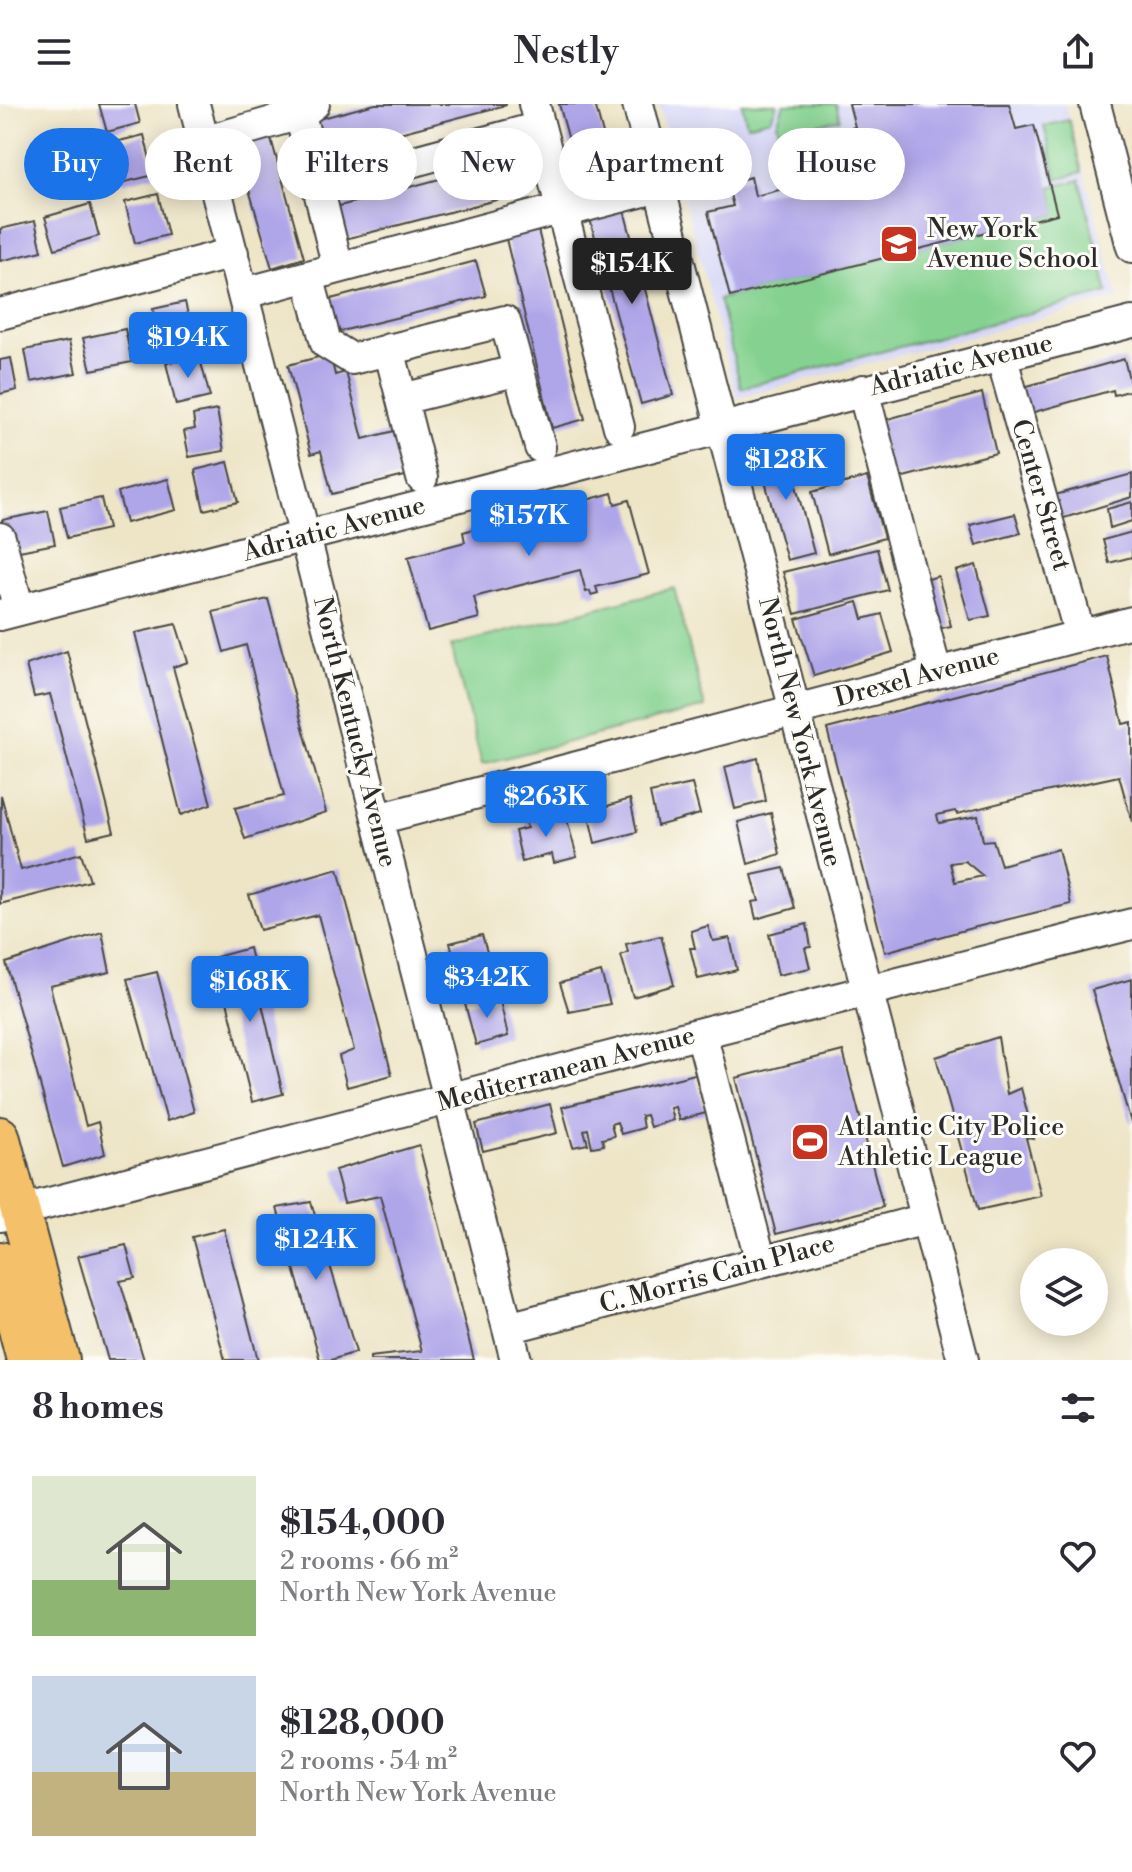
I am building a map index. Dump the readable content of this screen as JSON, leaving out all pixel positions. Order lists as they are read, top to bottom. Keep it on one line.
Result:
{"streets":{"street":["Adriatic Avenue","Center Street","Drexel Avenue","North Kentucky Avenue","North New York Avenue","Mediterranean Avenue","C. Morris Cain Place"]},"crossings":[["Adriatic Avenue","Center Street"],["Adriatic Avenue","North Kentucky Avenue"],["Adriatic Avenue","North New York Avenue"],["Center Street","Drexel Avenue"],["Drexel Avenue","North Kentucky Avenue"],["Drexel Avenue","North New York Avenue"],["North Kentucky Avenue","Mediterranean Avenue"],["North Kentucky Avenue","C. Morris Cain Place"],["North New York Avenue","Mediterranean Avenue"],["North New York Avenue","C. Morris Cain Place"]],"places":{"school or university":["New York Avenue School"],"sports":["Atlantic City Police Athletic League"]},"page":{"header":"Nestly","chip":["Buy","Rent","Filters","New","Apartment","House"],"price":["$154K","$194K","$128K","$157K","$263K","$342K","$168K","$124K"],"heading":"8 homes","list":[{"name":"$154,000","note":"2 rooms · 66 m² · North New York Avenue"},{"name":"$128,000","note":"2 rooms · 54 m² · North New York Avenue"}]}}
